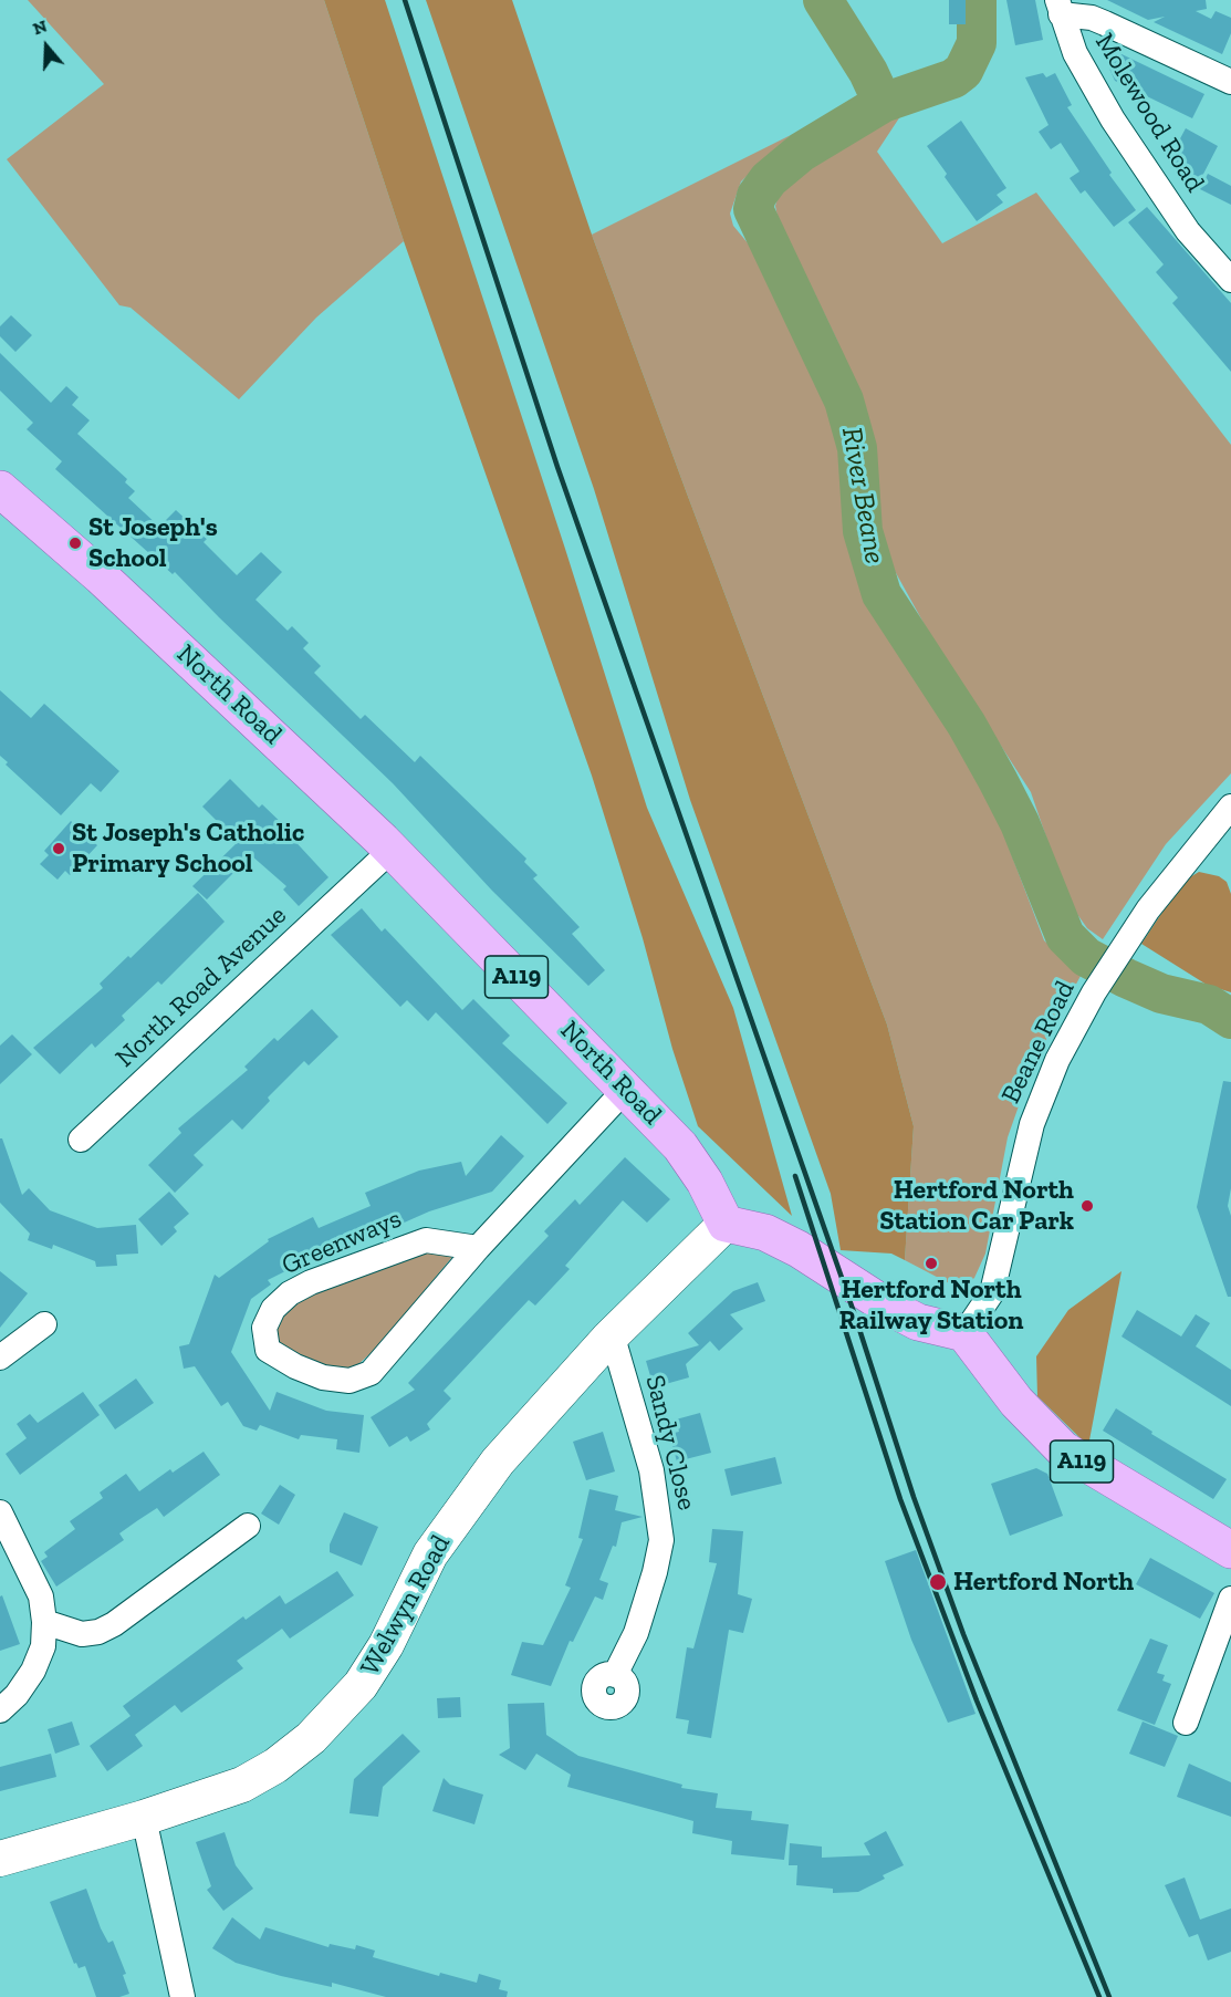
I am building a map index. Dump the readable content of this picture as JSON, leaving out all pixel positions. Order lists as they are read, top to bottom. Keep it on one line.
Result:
{"streets":{"main road":["North Road","A119","Welwyn Road"],"street":["Molewood Road","North Road Avenue","Beane Road","Greenways","Sandy Close"]},"crossings":[["North Road","North Road Avenue"],["North Road","Greenways"],["North Road","Welwyn Road"],["A119","Beane Road"],["Sandy Close","Welwyn Road"]],"water":["River Beane"],"places":["St Joseph's School","St Joseph's Catholic Primary School","Hertford North Station Car Park","Hertford North Railway Station","Hertford North"],"north":"top"}
